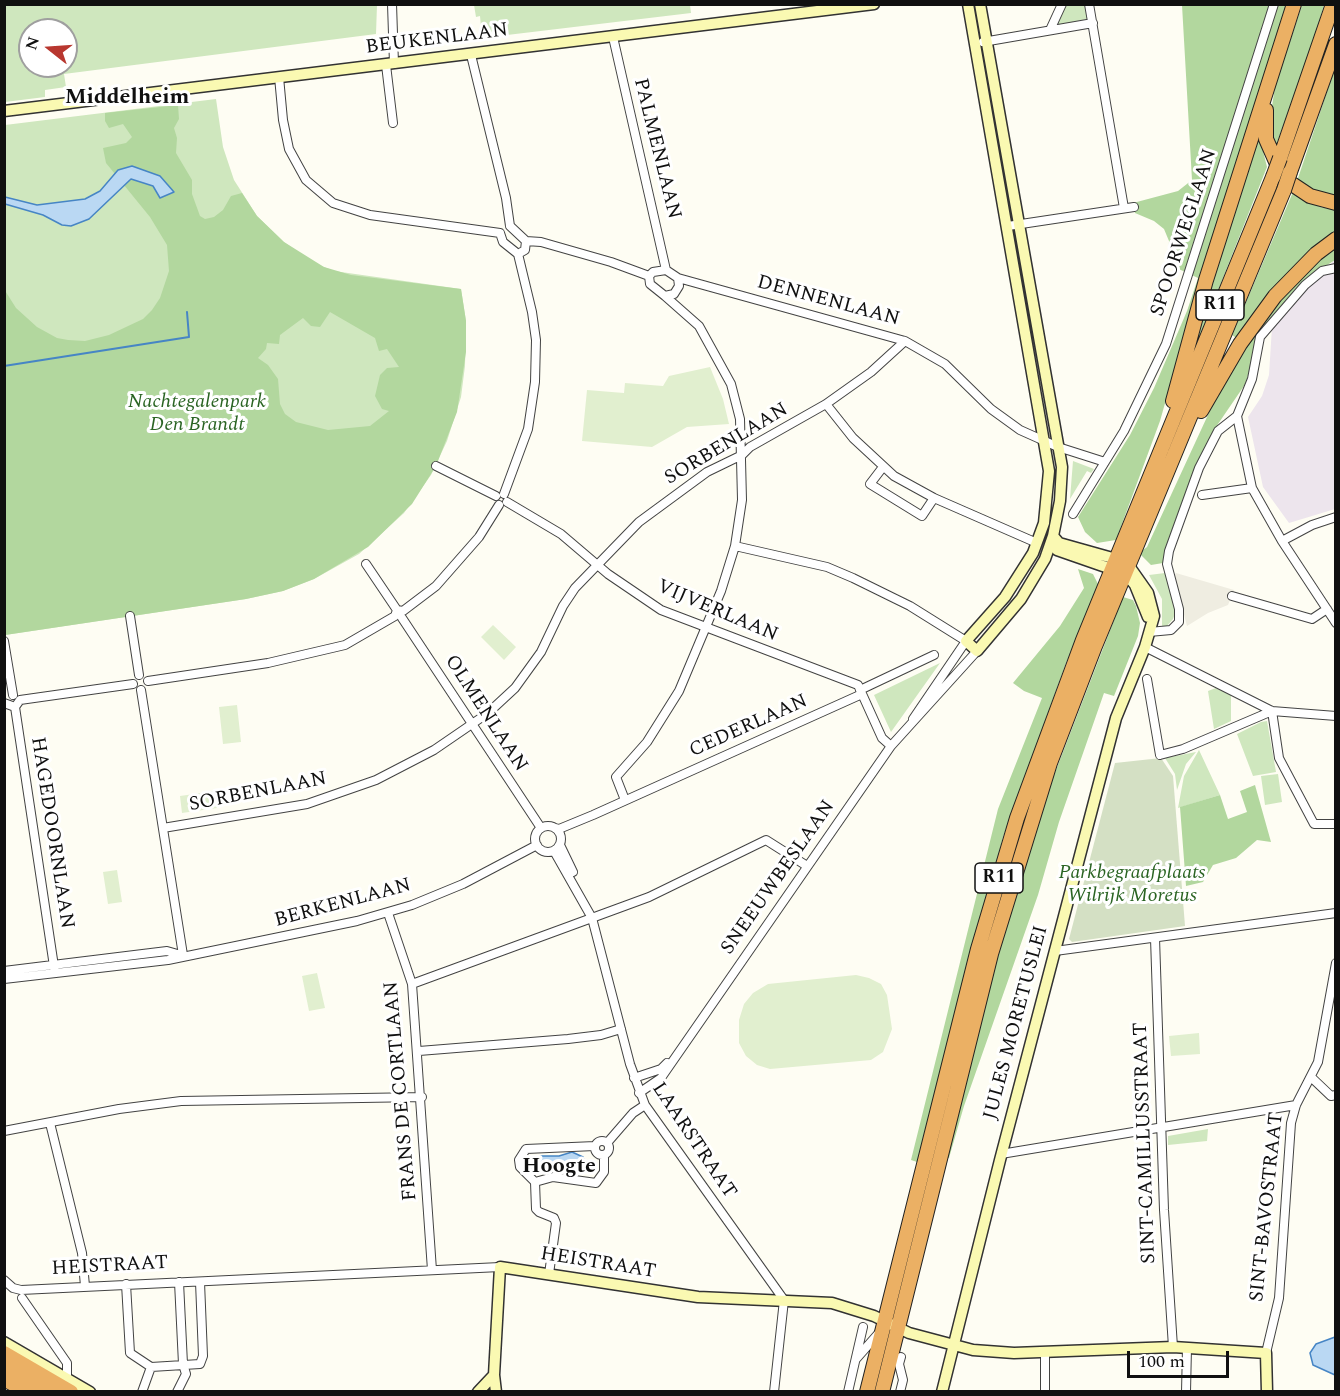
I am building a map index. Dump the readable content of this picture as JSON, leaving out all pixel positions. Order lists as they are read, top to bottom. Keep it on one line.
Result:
{"streets":{"highway":["R11"],"street":["BEUKENLAAN","PALMENLAAN","SPOORWEGLAAN","DENNENLAAN","SORBENLAAN","VIJVERLAAN","OLMENLAAN","CEDERLAAN","HAGEDOORNLAAN","SNEEUWBESLAAN","BERKENLAAN","JULES MORETUSLEI","FRANS DE CORTLAAN","LAARSTRAAT","SINT-CAMILLUSSTRAAT","SINT-BAVOSTRAAT","HEISTRAAT"]},"crossings":[["BEUKENLAAN","PALMENLAAN"],["PALMENLAAN","DENNENLAAN"],["DENNENLAAN","SORBENLAAN"],["R11","JULES MORETUSLEI"],["R11","HEISTRAAT"],["SORBENLAAN","VIJVERLAAN"],["SORBENLAAN","OLMENLAAN"],["VIJVERLAAN","CEDERLAAN"],["OLMENLAAN","CEDERLAAN"],["OLMENLAAN","BERKENLAAN"],["OLMENLAAN","LAARSTRAAT"],["CEDERLAAN","BERKENLAAN"],["CEDERLAAN","LAARSTRAAT"],["HAGEDOORNLAAN","BERKENLAAN"],["SNEEUWBESLAAN","LAARSTRAAT"],["BERKENLAAN","FRANS DE CORTLAAN"],["BERKENLAAN","LAARSTRAAT"],["JULES MORETUSLEI","HEISTRAAT"],["FRANS DE CORTLAAN","HEISTRAAT"],["LAARSTRAAT","HEISTRAAT"],["SINT-CAMILLUSSTRAAT","HEISTRAAT"],["SINT-BAVOSTRAAT","HEISTRAAT"]],"districts":["Middelheim","Hoogte"],"parks":["Nachtegalenpark Den Brandt","Parkbegraafplaats Wilrijk Moretus"],"scale_bar":"100 m","north":"left"}
